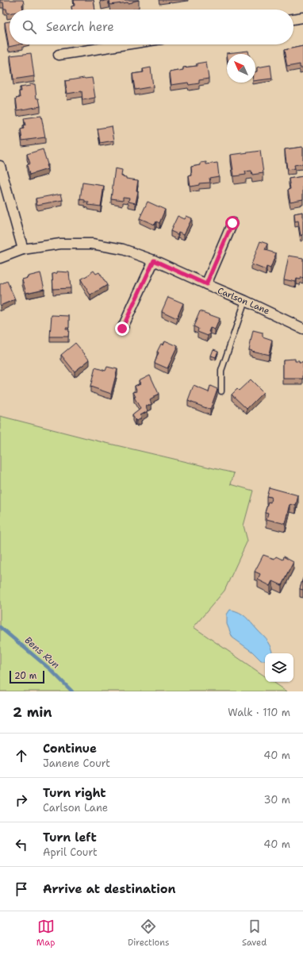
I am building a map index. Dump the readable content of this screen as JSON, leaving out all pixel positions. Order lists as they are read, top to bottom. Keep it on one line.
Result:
{"streets":{"street":["Carlson Lane"]},"water":["Bens Run"],"scale_bar":"20 m","north":"top left","page":{"search":"Search here","scale":"20 m","heading":["2 min","Walk · 110 m"],"list":[["Continue","Janene Court","40 m"],["Turn right","Carlson Lane","30 m"],["Turn left","April Court","40 m"],"Arrive at destination"],"nav":["Map","Directions","Saved"]}}
